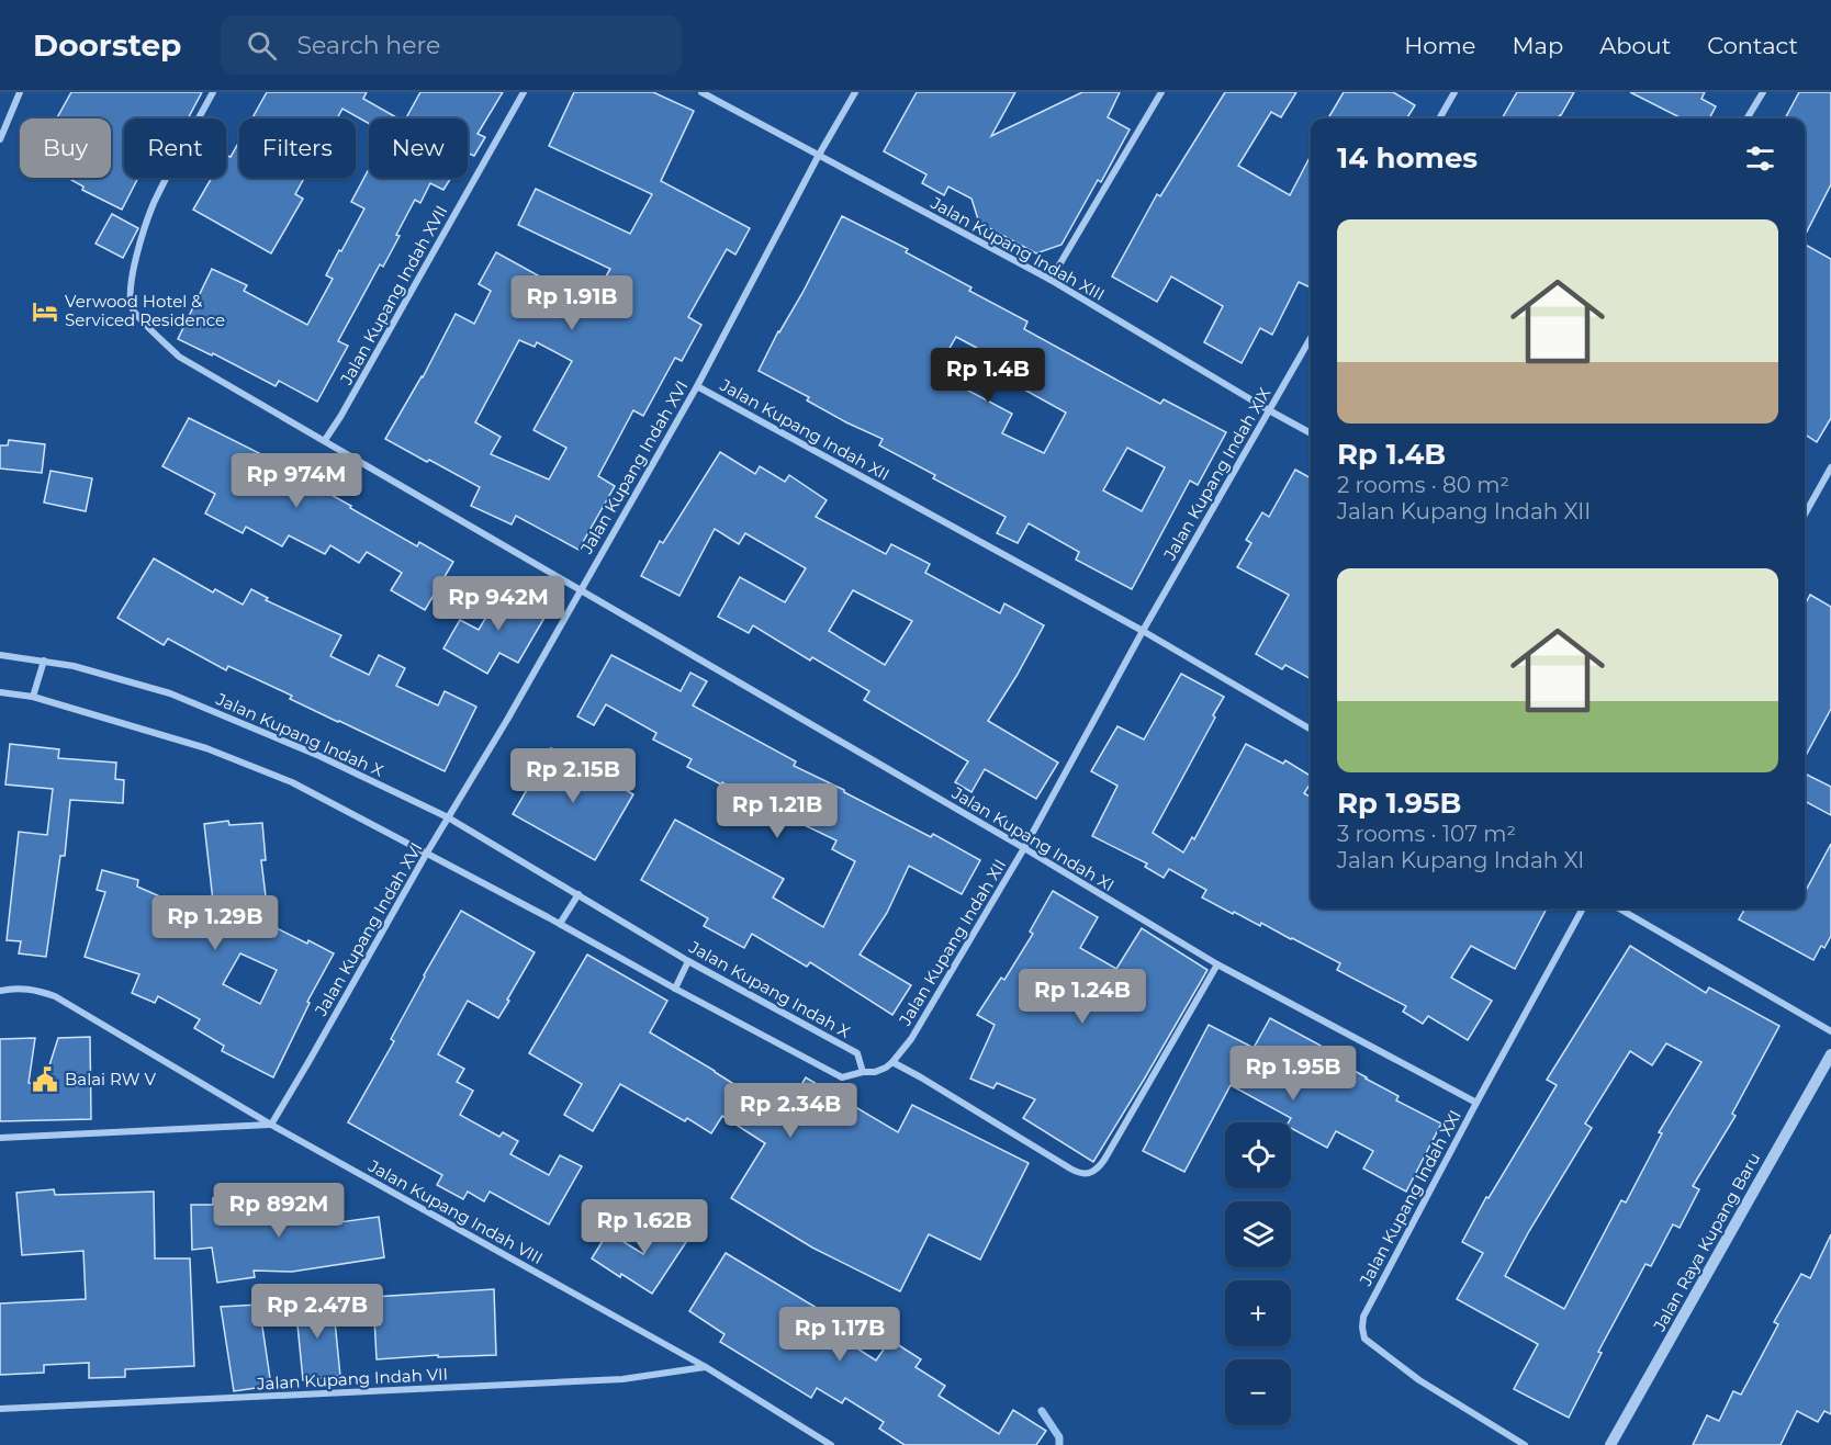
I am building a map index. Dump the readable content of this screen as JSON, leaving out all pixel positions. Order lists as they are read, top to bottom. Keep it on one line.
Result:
{"streets":{"street":["Jalan Kupang Indah XIII","Jalan Kupang Indah XVII","Jalan Kupang Indah XII","Jalan Kupang Indah XVI","Jalan Kupang Indah XIX","Jalan Kupang Indah X","Jalan Kupang Indah XI","Jalan Kupang Indah XXI","Jalan Kupang Indah VIII","Jalan Raya Kupang Baru","Jalan Kupang Indah VII"]},"crossings":[["Jalan Kupang Indah XIII","Jalan Kupang Indah XVI"],["Jalan Kupang Indah XIII","Jalan Kupang Indah XIX"],["Jalan Kupang Indah XVII","Jalan Kupang Indah XI"],["Jalan Kupang Indah XII","Jalan Kupang Indah XVI"],["Jalan Kupang Indah XII","Jalan Kupang Indah XIX"],["Jalan Kupang Indah XII","Jalan Kupang Indah XI"],["Jalan Kupang Indah XVI","Jalan Kupang Indah X"],["Jalan Kupang Indah XVI","Jalan Kupang Indah XI"],["Jalan Kupang Indah XVI","Jalan Kupang Indah VIII"],["Jalan Kupang Indah XI","Jalan Kupang Indah XXI"],["Jalan Kupang Indah VIII","Jalan Kupang Indah VII"]],"places":{"hotel":["Verwood Hotel & Serviced Residence"],"public building":["Balai RW V"]},"page":{"header":"Doorstep","search":"Search here","nav":["Home","Map","About","Contact"],"chip":["Buy","Rent","Filters","New"],"heading":"14 homes","list":[{"name":"Rp 1.4B","note":"2 rooms · 80 m² · Jalan Kupang Indah XII"},{"name":"Rp 1.95B","note":"3 rooms · 107 m² · Jalan Kupang Indah XI"}],"price":["Rp 1.91B","Rp 1.4B","Rp 974M","Rp 942M","Rp 2.15B","Rp 1.21B","Rp 1.29B","Rp 1.24B","Rp 1.95B","Rp 2.34B","Rp 892M","Rp 1.62B","Rp 2.47B","Rp 1.17B"],"map_buttons":["+","−"]}}
